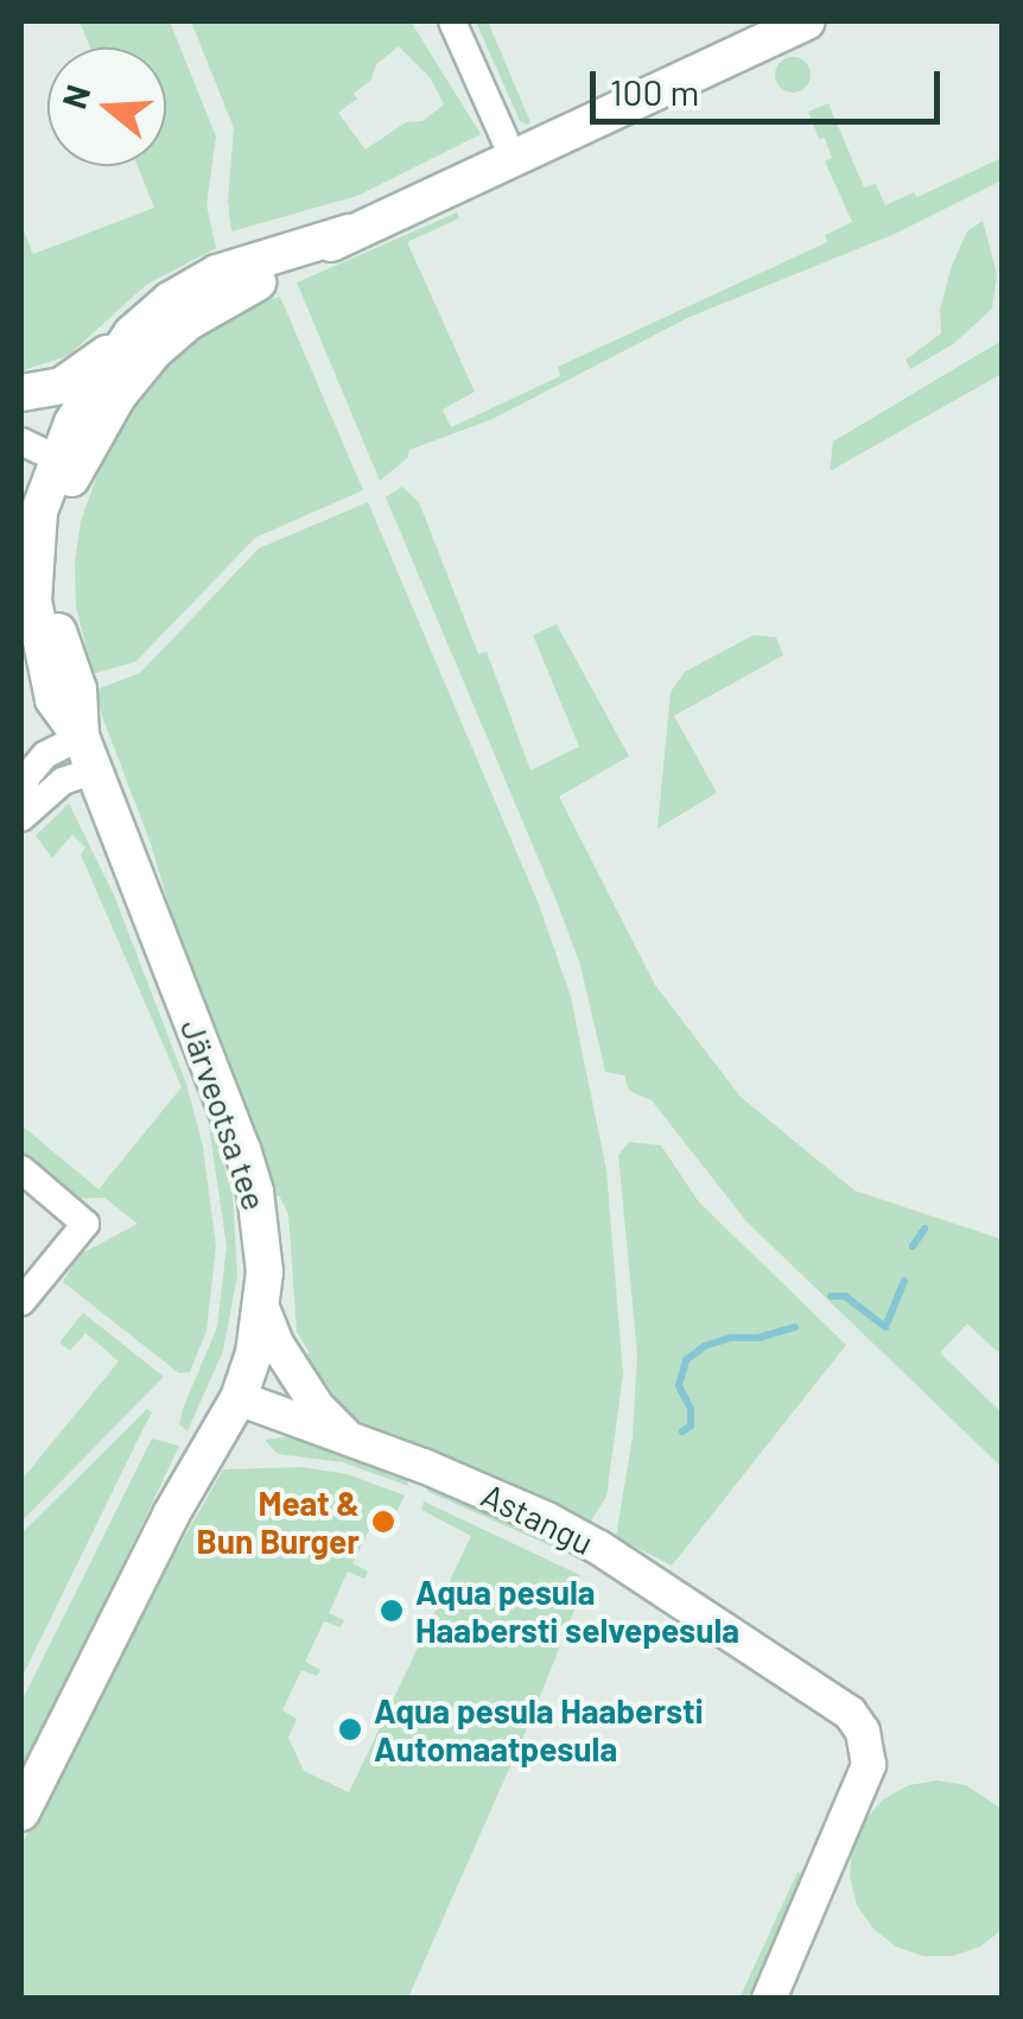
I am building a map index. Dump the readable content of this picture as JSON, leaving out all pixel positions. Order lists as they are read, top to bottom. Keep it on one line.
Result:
{"streets":{"main road":["Järveotsa tee"],"street":["Astangu"]},"crossings":[["Järveotsa tee","Astangu"]],"places":["Meat & Bun Burger","Aqua pesula Haabersti selvepesula","Aqua pesula Haabersti Automaatpesula"],"scale_bar":"100 m","north":"left"}
